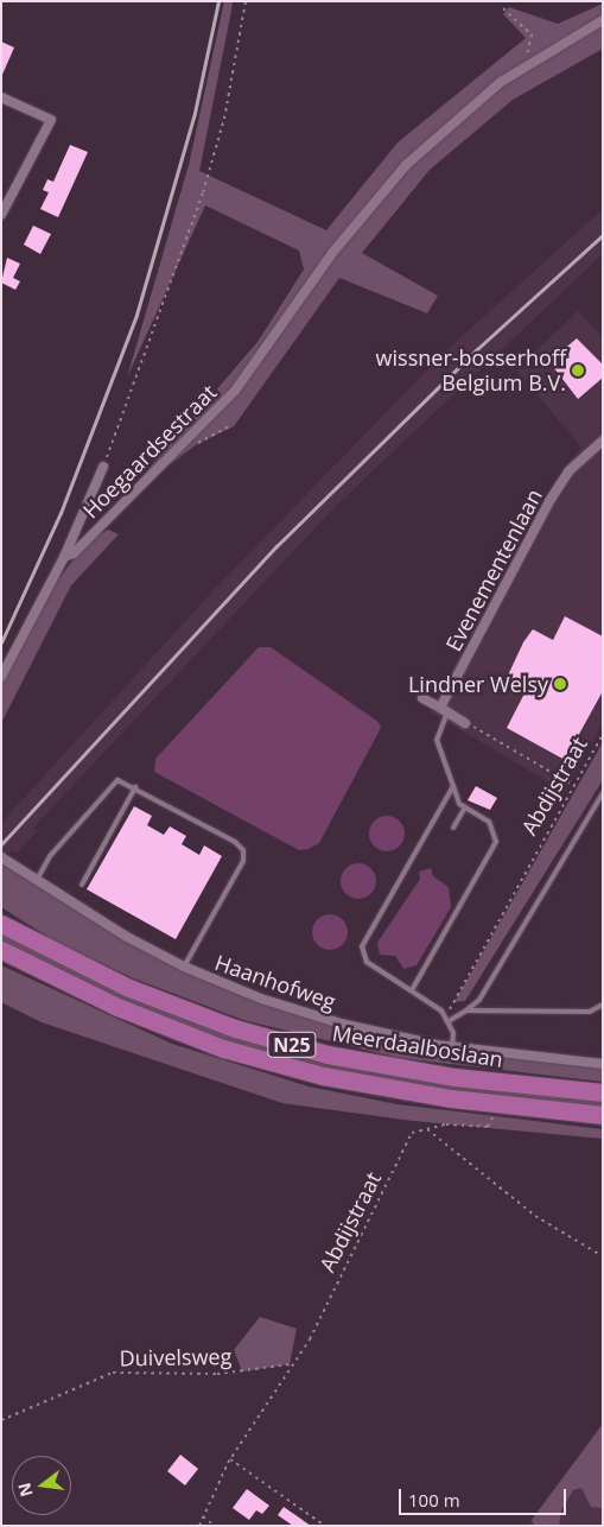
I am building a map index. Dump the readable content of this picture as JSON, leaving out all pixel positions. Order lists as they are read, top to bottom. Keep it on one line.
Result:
{"streets":{"highway":["N25","Meerdaalboslaan"],"street":["Hoegaardsestraat","Evenementenlaan","Haanhofweg"],"path":["Abdijstraat","Duivelsweg"]},"crossings":[["Abdijstraat","Duivelsweg"]],"places":["wissner-bosserhoff Belgium B.V.","Lindner Welsy"],"scale_bar":"100 m","north":"left"}
